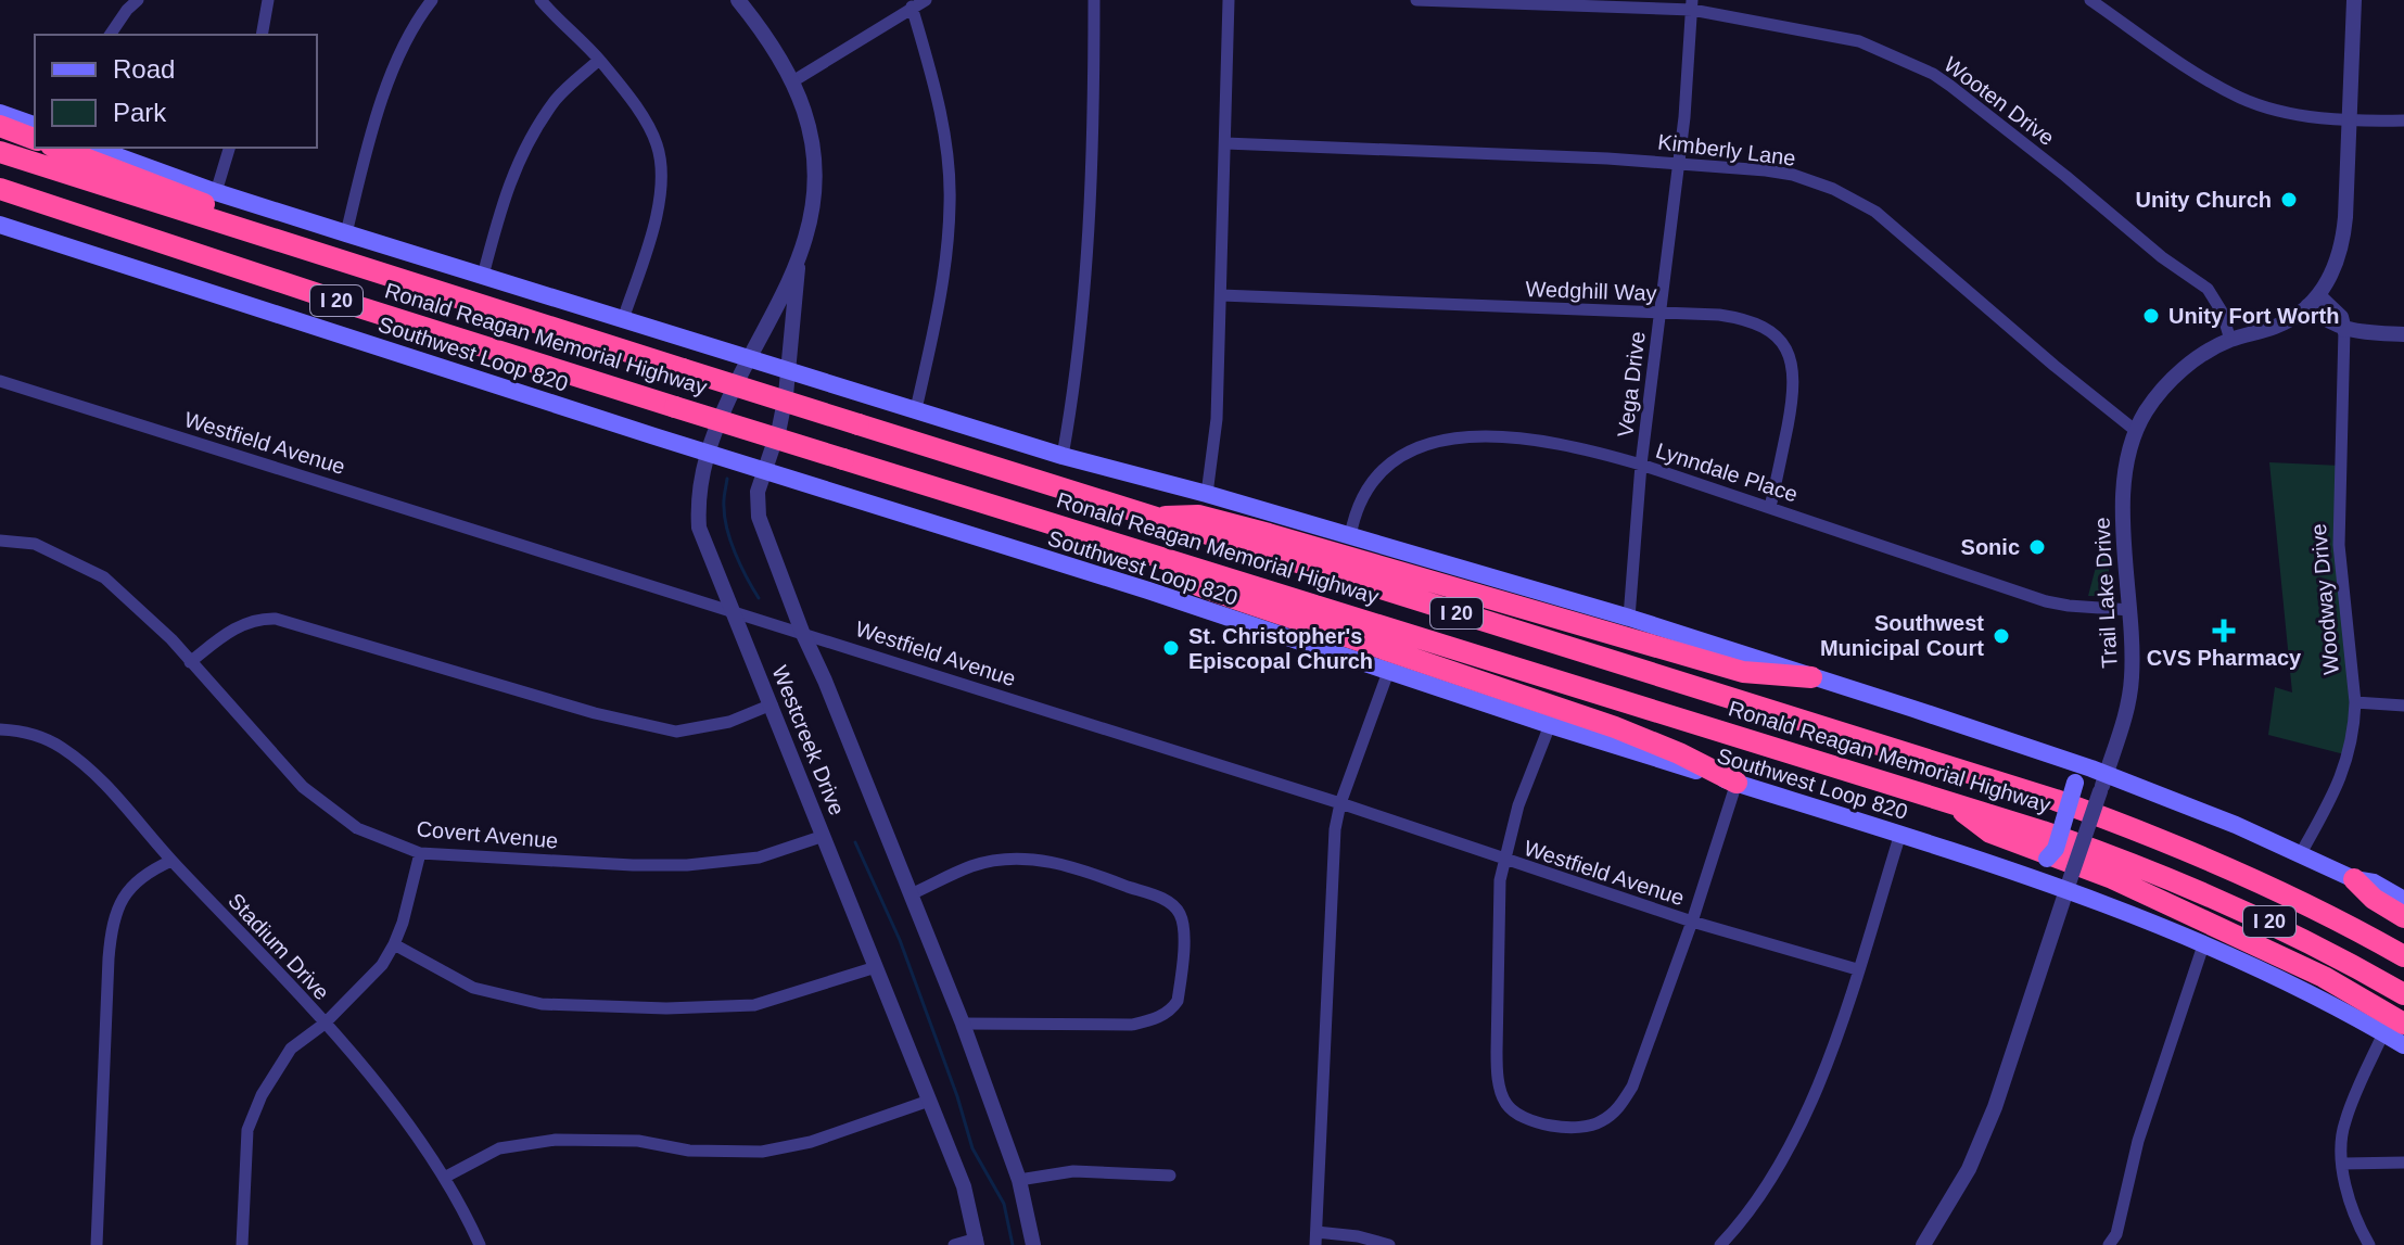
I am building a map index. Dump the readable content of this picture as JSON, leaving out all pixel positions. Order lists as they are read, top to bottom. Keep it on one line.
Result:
{"streets":{"highway":["I 20","Ronald Reagan Memorial Highway"],"main road":["Southwest Loop 820"],"street":["Wooten Drive","Kimberly Lane","Wedghill Way","Vega Drive","Westfield Avenue","Lynndale Place","Trail Lake Drive","Woodway Drive","Westcreek Drive","Covert Avenue","Stadium Drive"]},"crossings":[["Wooten Drive","Vega Drive"],["Wooten Drive","Trail Lake Drive"],["Kimberly Lane","Vega Drive"],["Kimberly Lane","Trail Lake Drive"],["Wedghill Way","Vega Drive"],["Wedghill Way","Lynndale Place"],["Southwest Loop 820","Trail Lake Drive"],["Southwest Loop 820","Westcreek Drive"],["Vega Drive","Lynndale Place"],["Westfield Avenue","Westcreek Drive"],["Lynndale Place","Trail Lake Drive"],["Westcreek Drive","Covert Avenue"]],"places":{"other":["Unity Church","Unity Fort Worth","Sonic","Southwest Municipal Court","St. Christopher's Episcopal Church"],"health":["CVS Pharmacy"]},"legend":["Road","Park"]}
